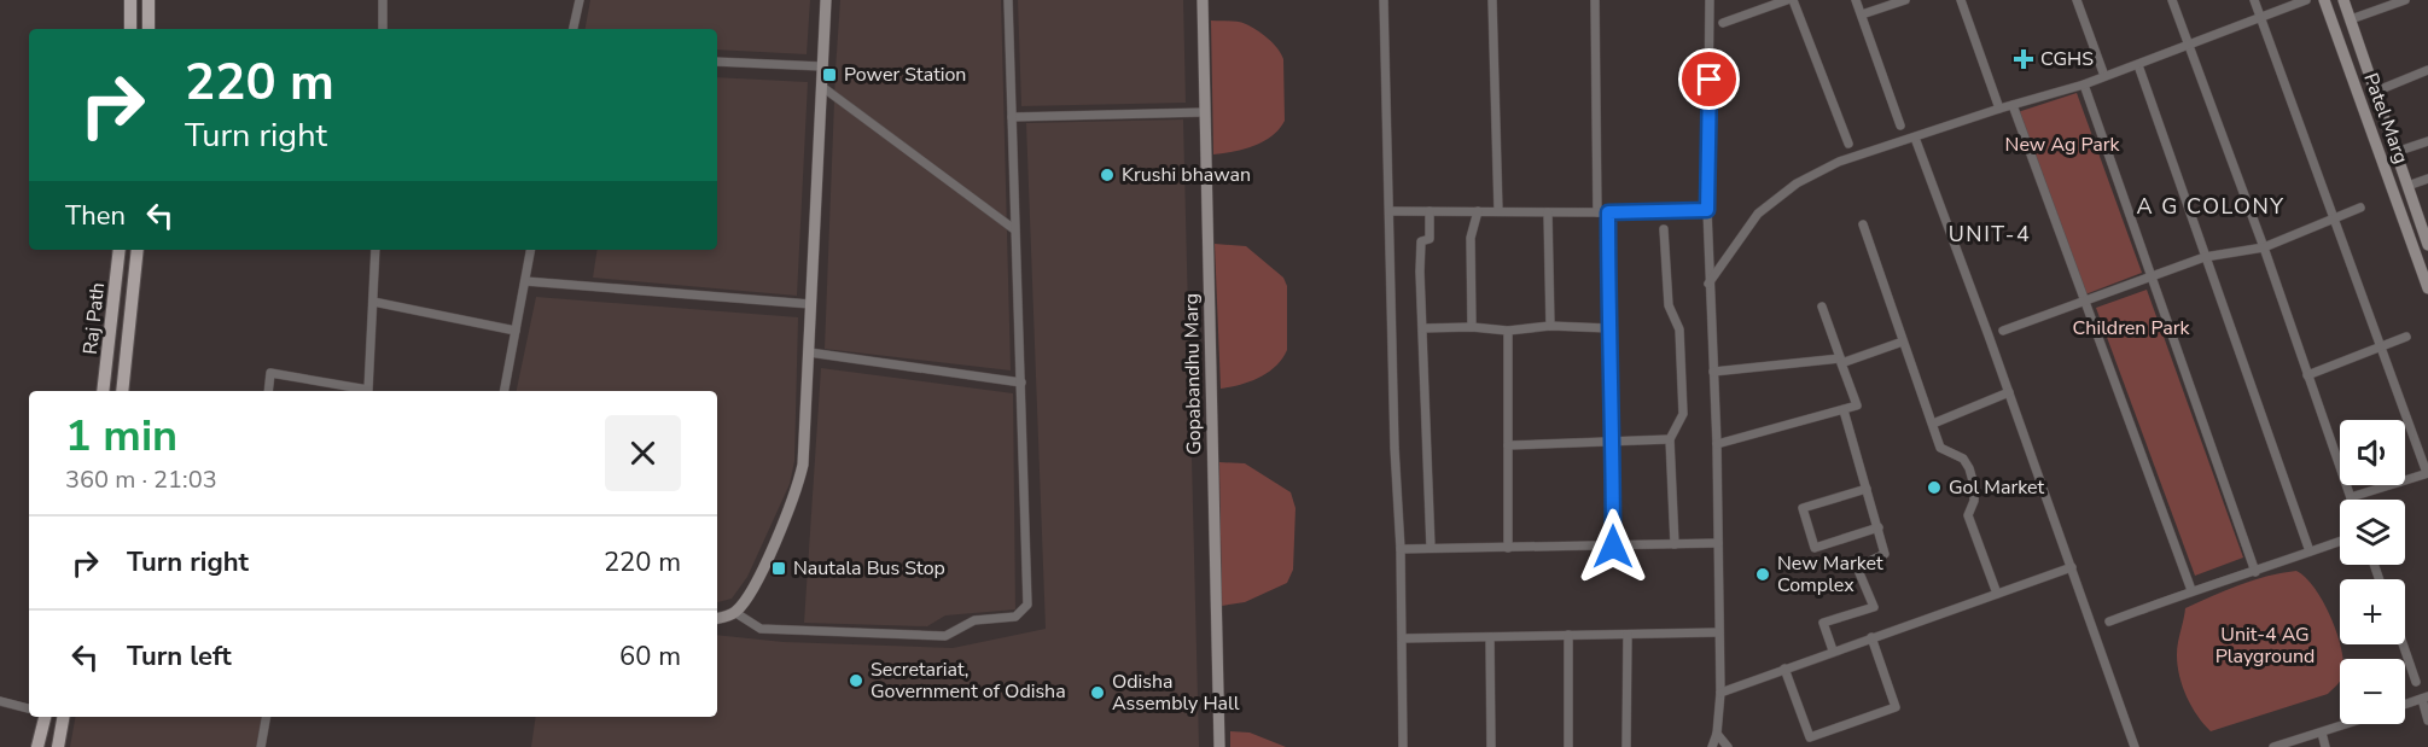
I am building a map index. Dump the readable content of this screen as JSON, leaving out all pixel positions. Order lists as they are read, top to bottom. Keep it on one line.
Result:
{"streets":{"main road":["Raj Path"],"street":["Patel Marg","Gopabandhu Marg"]},"districts":["A G COLONY","UNIT-4"],"parks":["New Ag Park","Children Park","Unit-4 AG Playground"],"places":{"health":["CGHS"],"transit":["Power Station","Nautala Bus Stop"],"other":["Krushi bhawan","Gol Market","New Market Complex","Secretariat, Government of Odisha","Odisha Assembly Hall"]},"page":{"turn":["220 m","Turn right"],"then":"Then","heading":["1 min","360 m · 21:03"],"map_buttons":["+","−"],"list":[{"name":"Turn right","value":"220 m"},{"name":"Turn left","value":"60 m"}]}}
